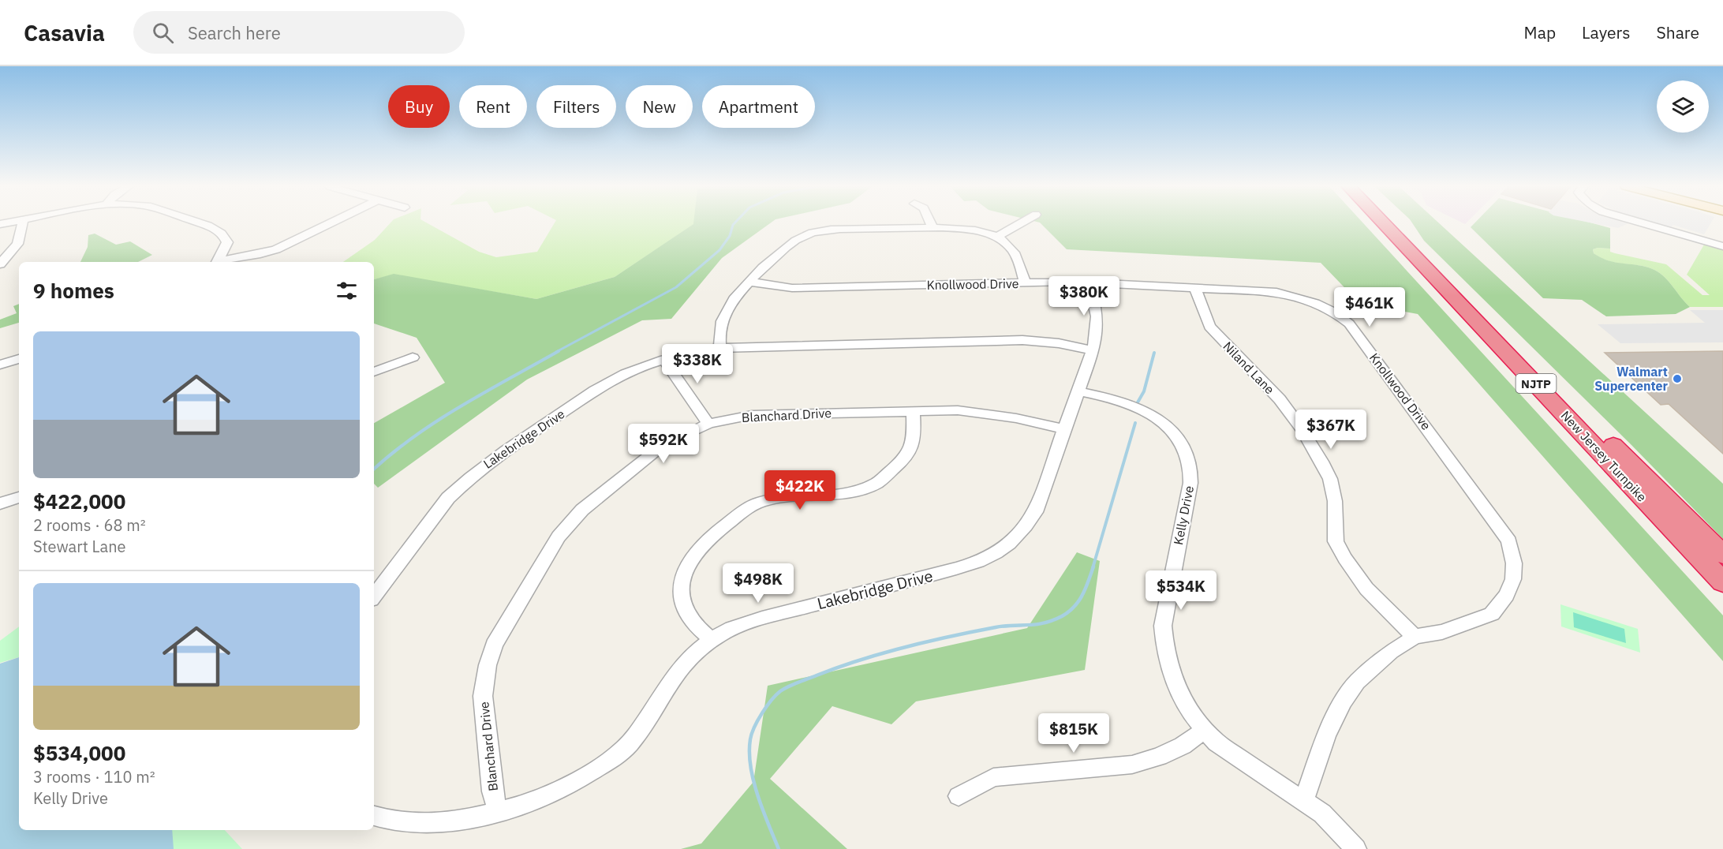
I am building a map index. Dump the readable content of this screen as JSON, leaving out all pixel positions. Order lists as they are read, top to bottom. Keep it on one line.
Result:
{"streets":{"highway":["NJTP","New Jersey Turnpike"],"street":["Knollwood Drive","Niland Lane","Blanchard Drive","Lakebridge Drive","Kelly Drive"]},"crossings":[["Knollwood Drive","Niland Lane"],["Knollwood Drive","Lakebridge Drive"],["Knollwood Drive","Kelly Drive"],["Blanchard Drive","Lakebridge Drive"],["Lakebridge Drive","Kelly Drive"]],"places":["Walmart Supercenter"],"page":{"header":"Casavia","search":"Search here","nav":["Map","Layers","Share"],"chip":["Buy","Rent","Filters","New","Apartment"],"heading":"9 homes","price":["$380K","$461K","$338K","$367K","$592K","$422K","$498K","$534K","$815K"],"list":[{"name":"$422,000","note":"2 rooms · 68 m² · Stewart Lane"},{"name":"$534,000","note":"3 rooms · 110 m² · Kelly Drive"}]}}
